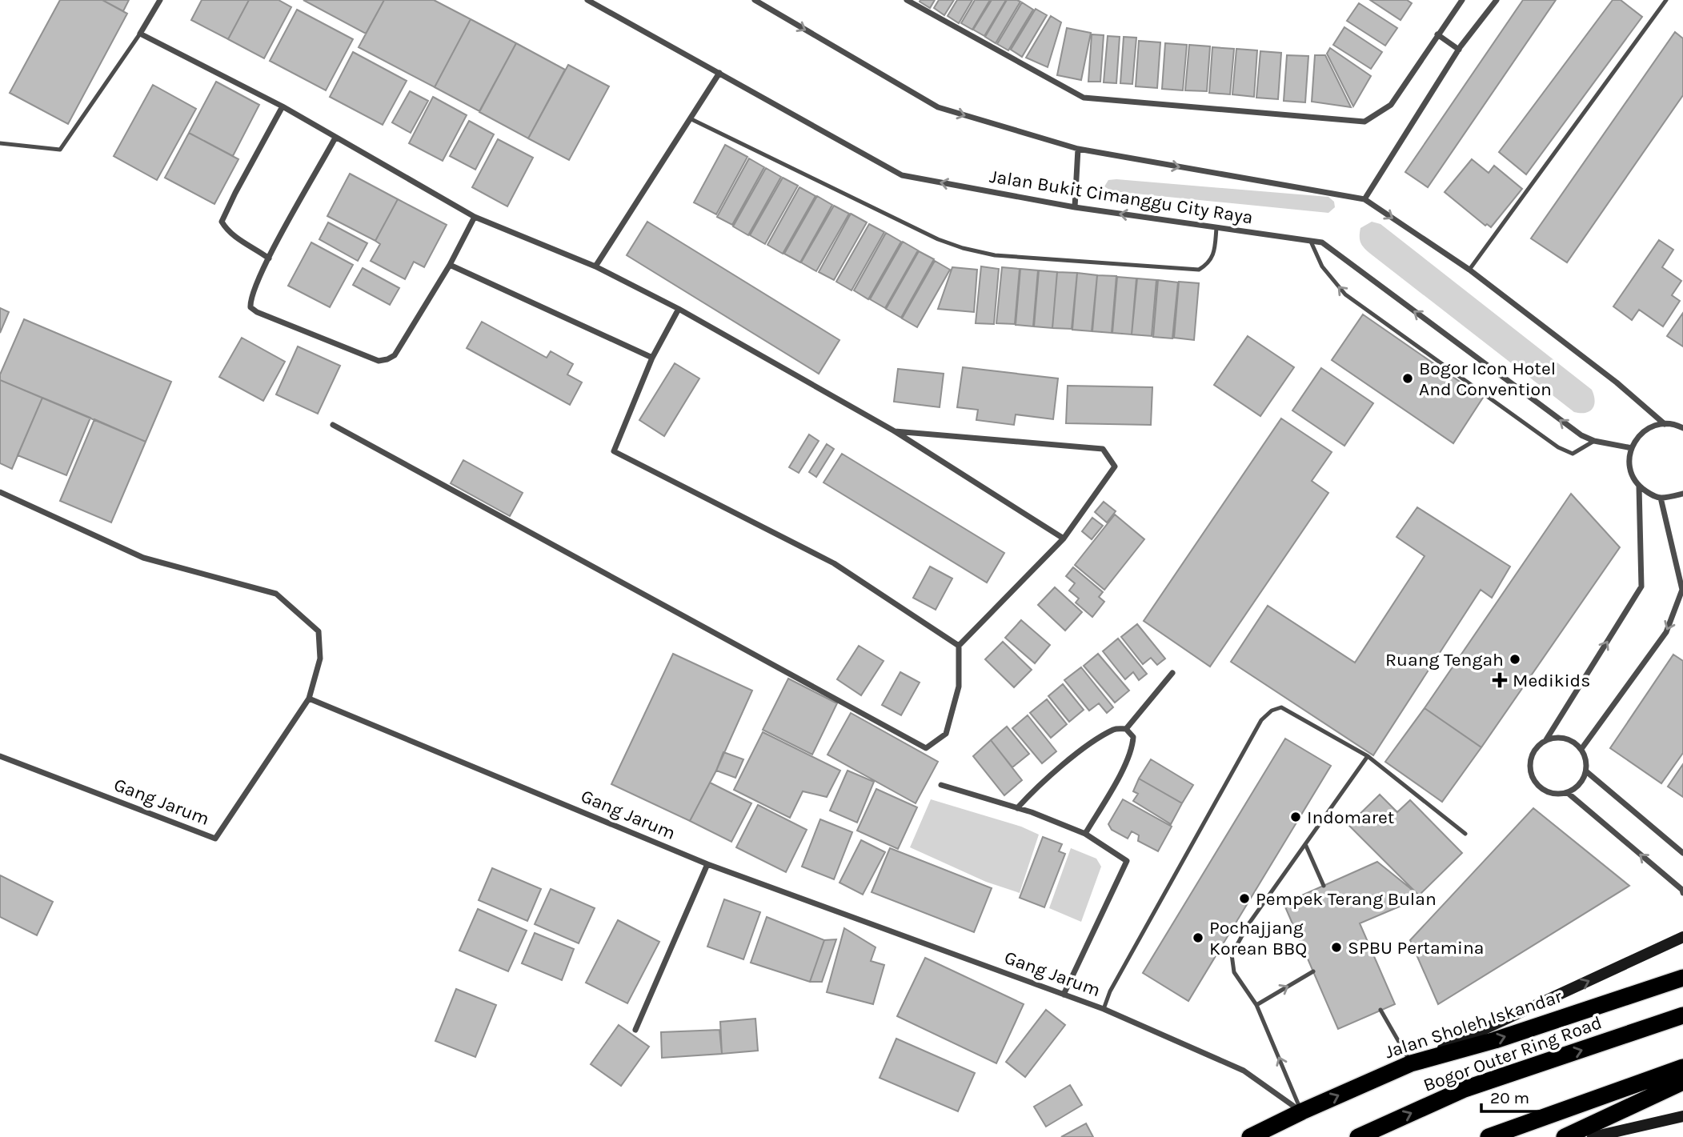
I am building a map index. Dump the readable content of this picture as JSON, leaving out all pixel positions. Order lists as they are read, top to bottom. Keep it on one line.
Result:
{"streets":{"highway":["Jalan Sholeh Iskandar","Bogor Outer Ring Road"],"street":["Jalan Bukit Cimanggu City Raya","Gang Jarum"]},"crossings":[["Gang Jarum","Jalan Sholeh Iskandar"]],"places":{"other":["Bogor Icon Hotel And Convention","Ruang Tengah","Indomaret","Pempek Terang Bulan","Pochajjang Korean BBQ","SPBU Pertamina"],"health":["Medikids"]},"scale_bar":"20 m"}
